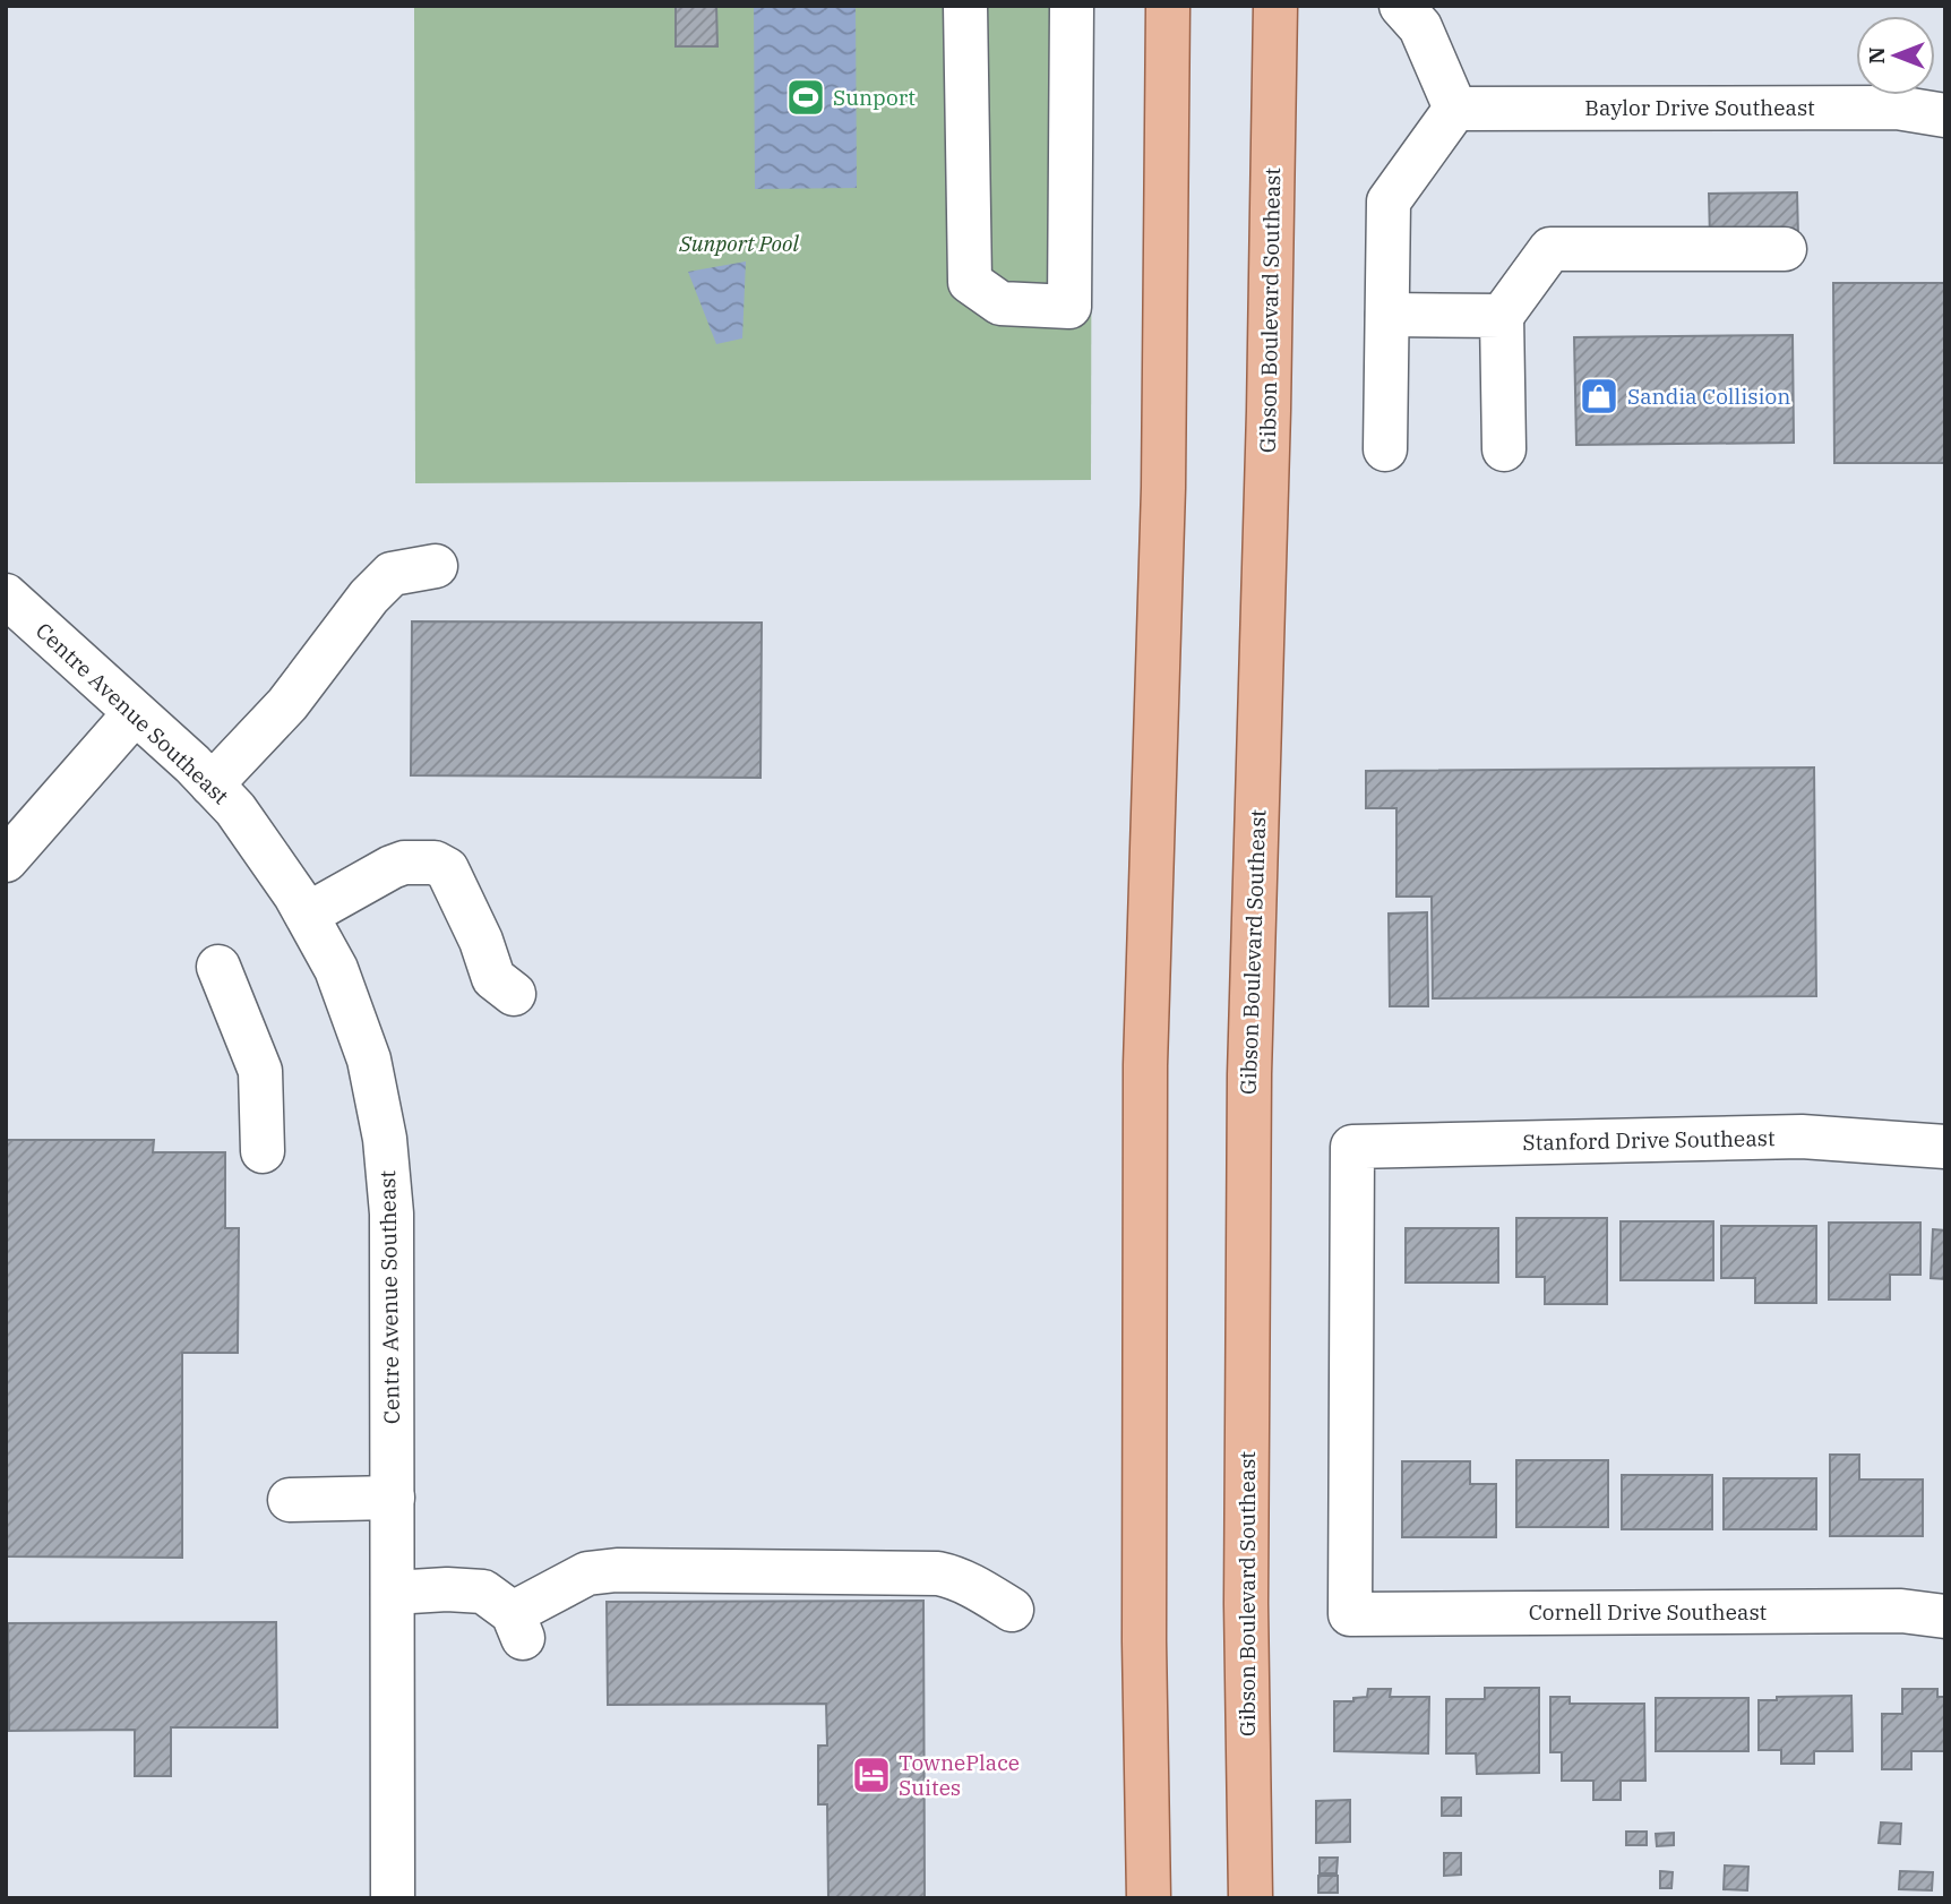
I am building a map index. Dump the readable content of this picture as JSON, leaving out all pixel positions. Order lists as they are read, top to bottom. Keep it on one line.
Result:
{"streets":{"main road":["Gibson Boulevard Southeast"],"street":["Baylor Drive Southeast","Centre Avenue Southeast","Stanford Drive Southeast","Cornell Drive Southeast"]},"crossings":[["Stanford Drive Southeast","Cornell Drive Southeast"]],"parks":["Sunport Pool"],"places":{"sports":["Sunport"],"shop":["Sandia Collision"],"hotel":["TownePlace Suites"]},"north":"left"}
